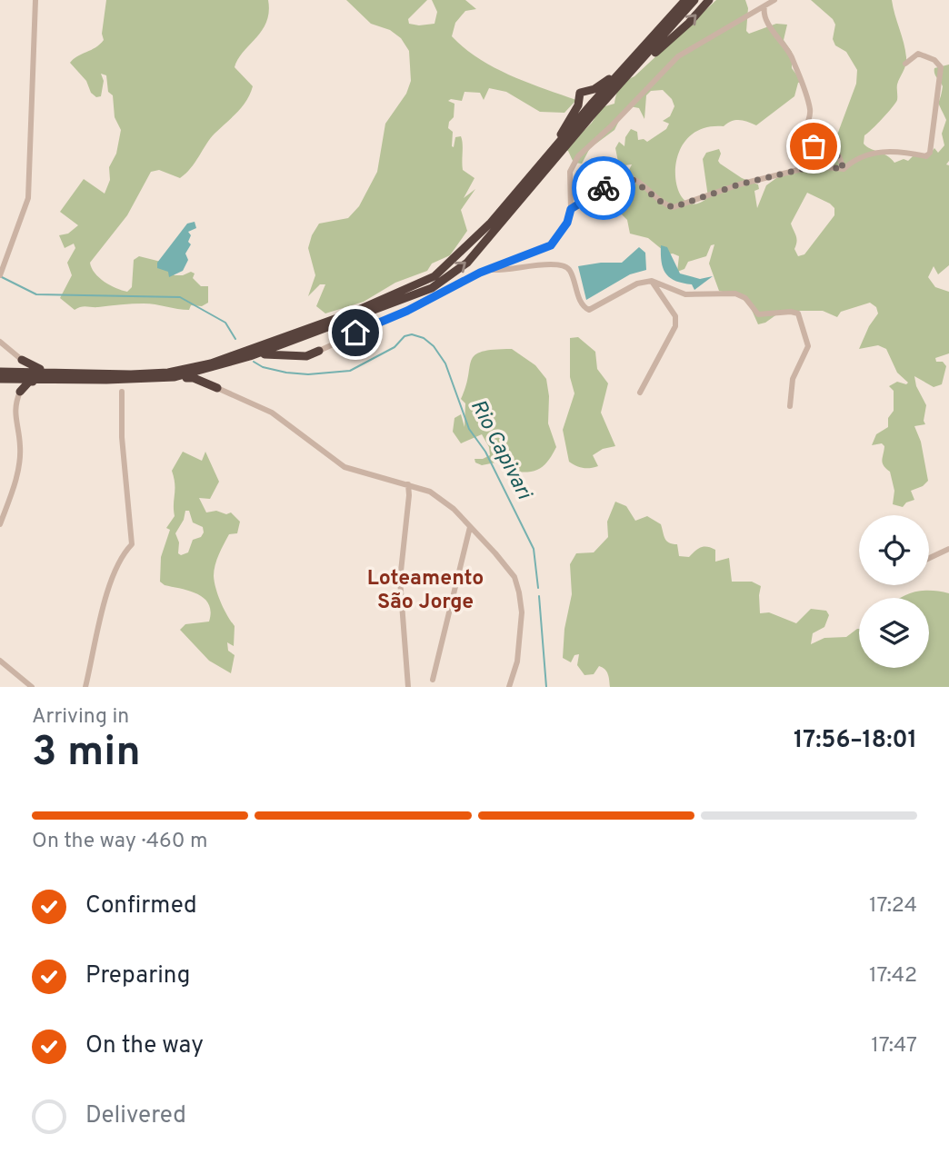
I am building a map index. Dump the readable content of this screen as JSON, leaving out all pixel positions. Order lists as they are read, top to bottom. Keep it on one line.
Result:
{"districts":["Loteamento São Jorge"],"water":["Rio Capivari"],"page":{"heading":["3 min","Arriving in","17:56–18:01"],"bar":"On the way · 460 m","list":[["Confirmed","17:24"],["Preparing","17:42"],["On the way","17:47"],"Delivered"]}}
